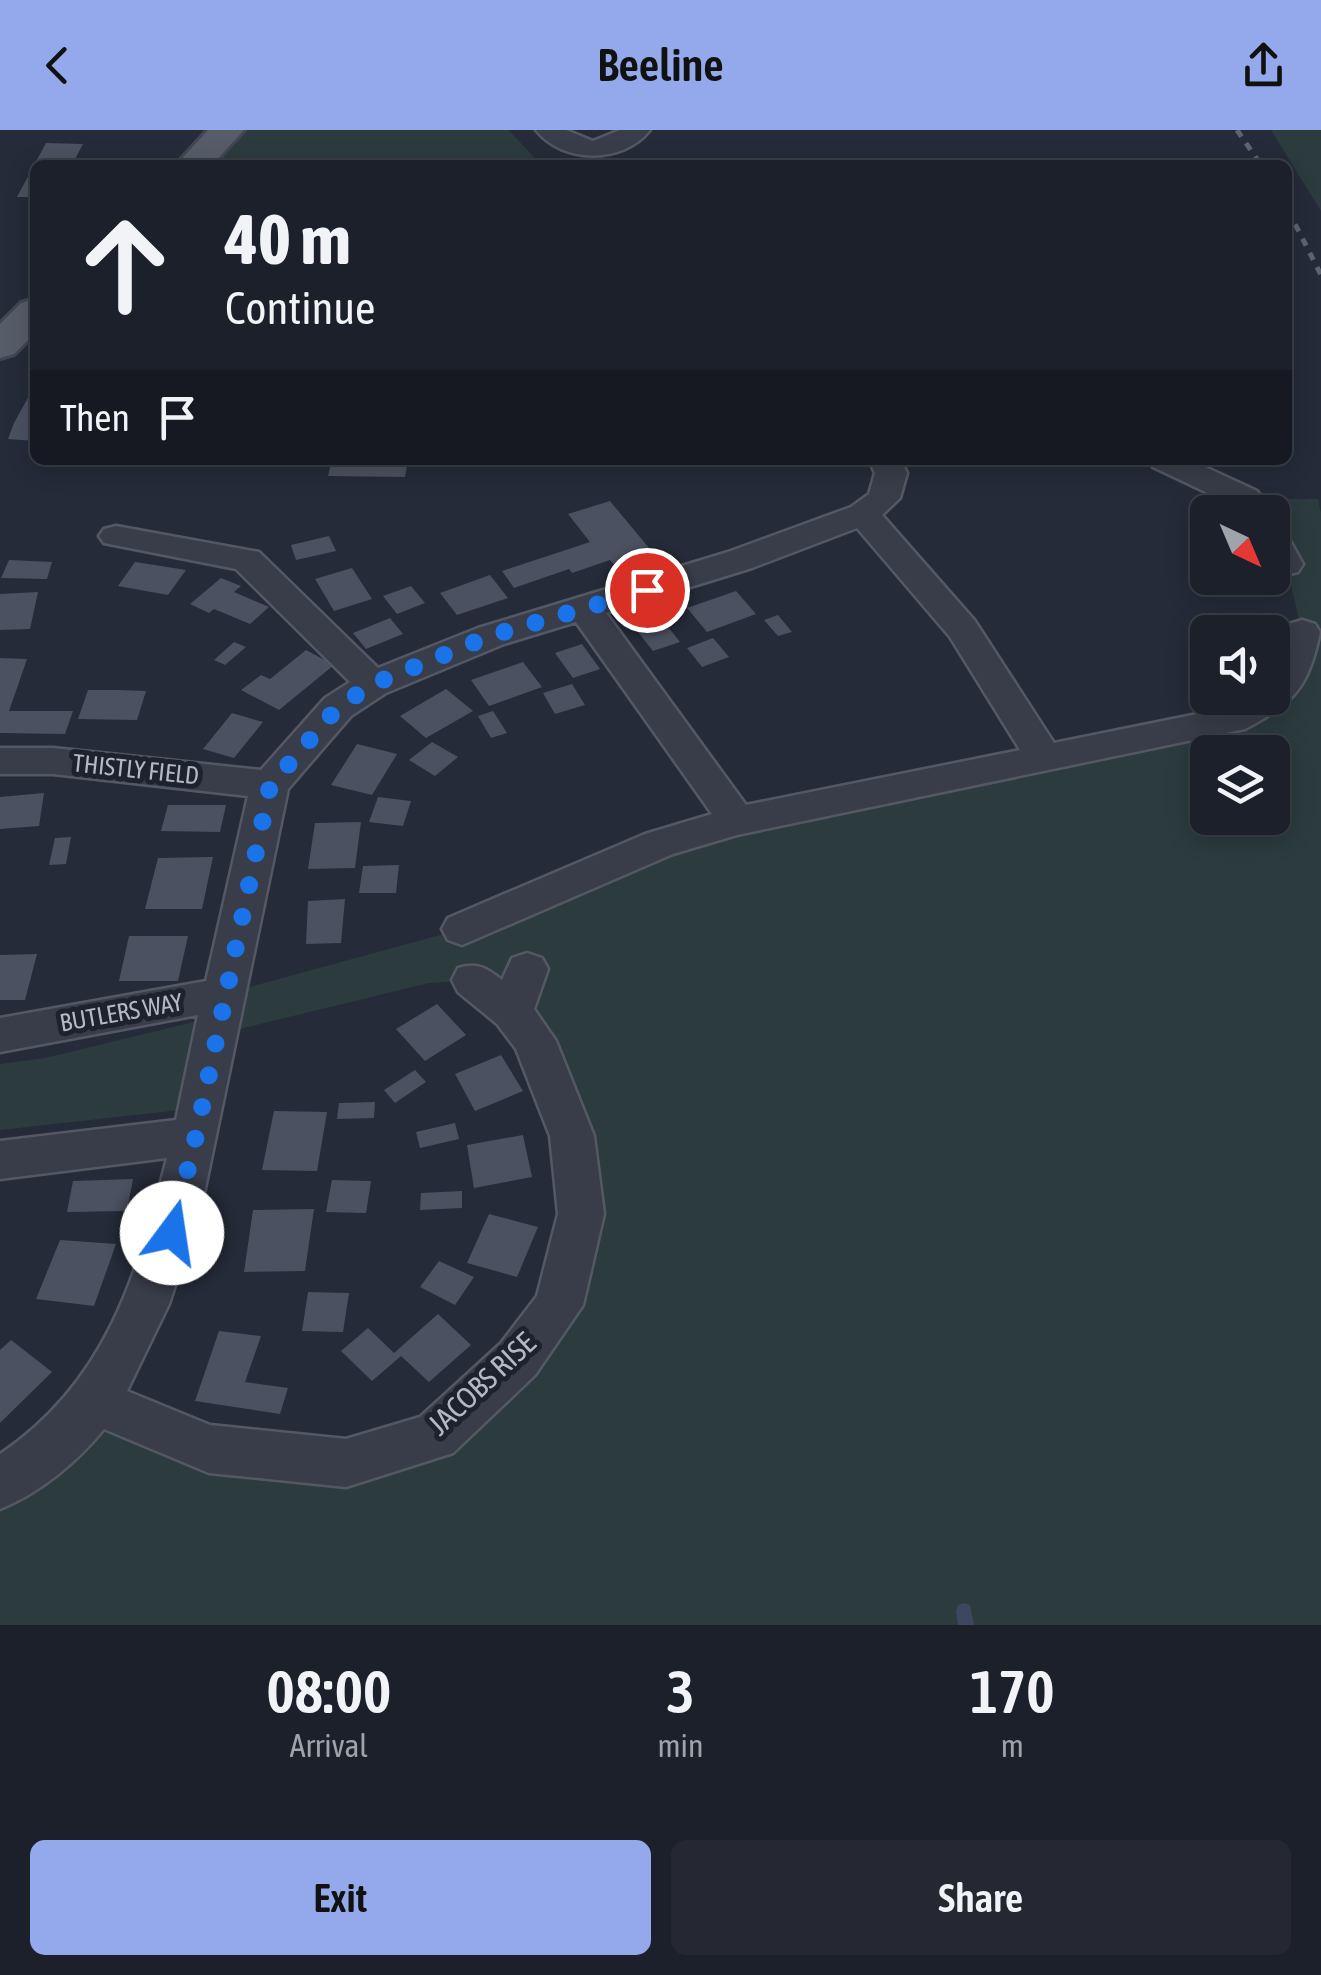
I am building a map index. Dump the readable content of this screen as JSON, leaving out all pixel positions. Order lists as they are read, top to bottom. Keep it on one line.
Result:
{"streets":{"street":["THISTLY FIELD","BUTLERS WAY","JACOBS RISE"]},"crossings":[["BUTLERS WAY","JACOBS RISE"]],"north":"bottom right","page":{"header":"Beeline","turn":["40 m","Continue"],"then":"Then","eta":["08:00","Arrival","3","min","170","m"],"buttons":["Exit","Share"]}}
